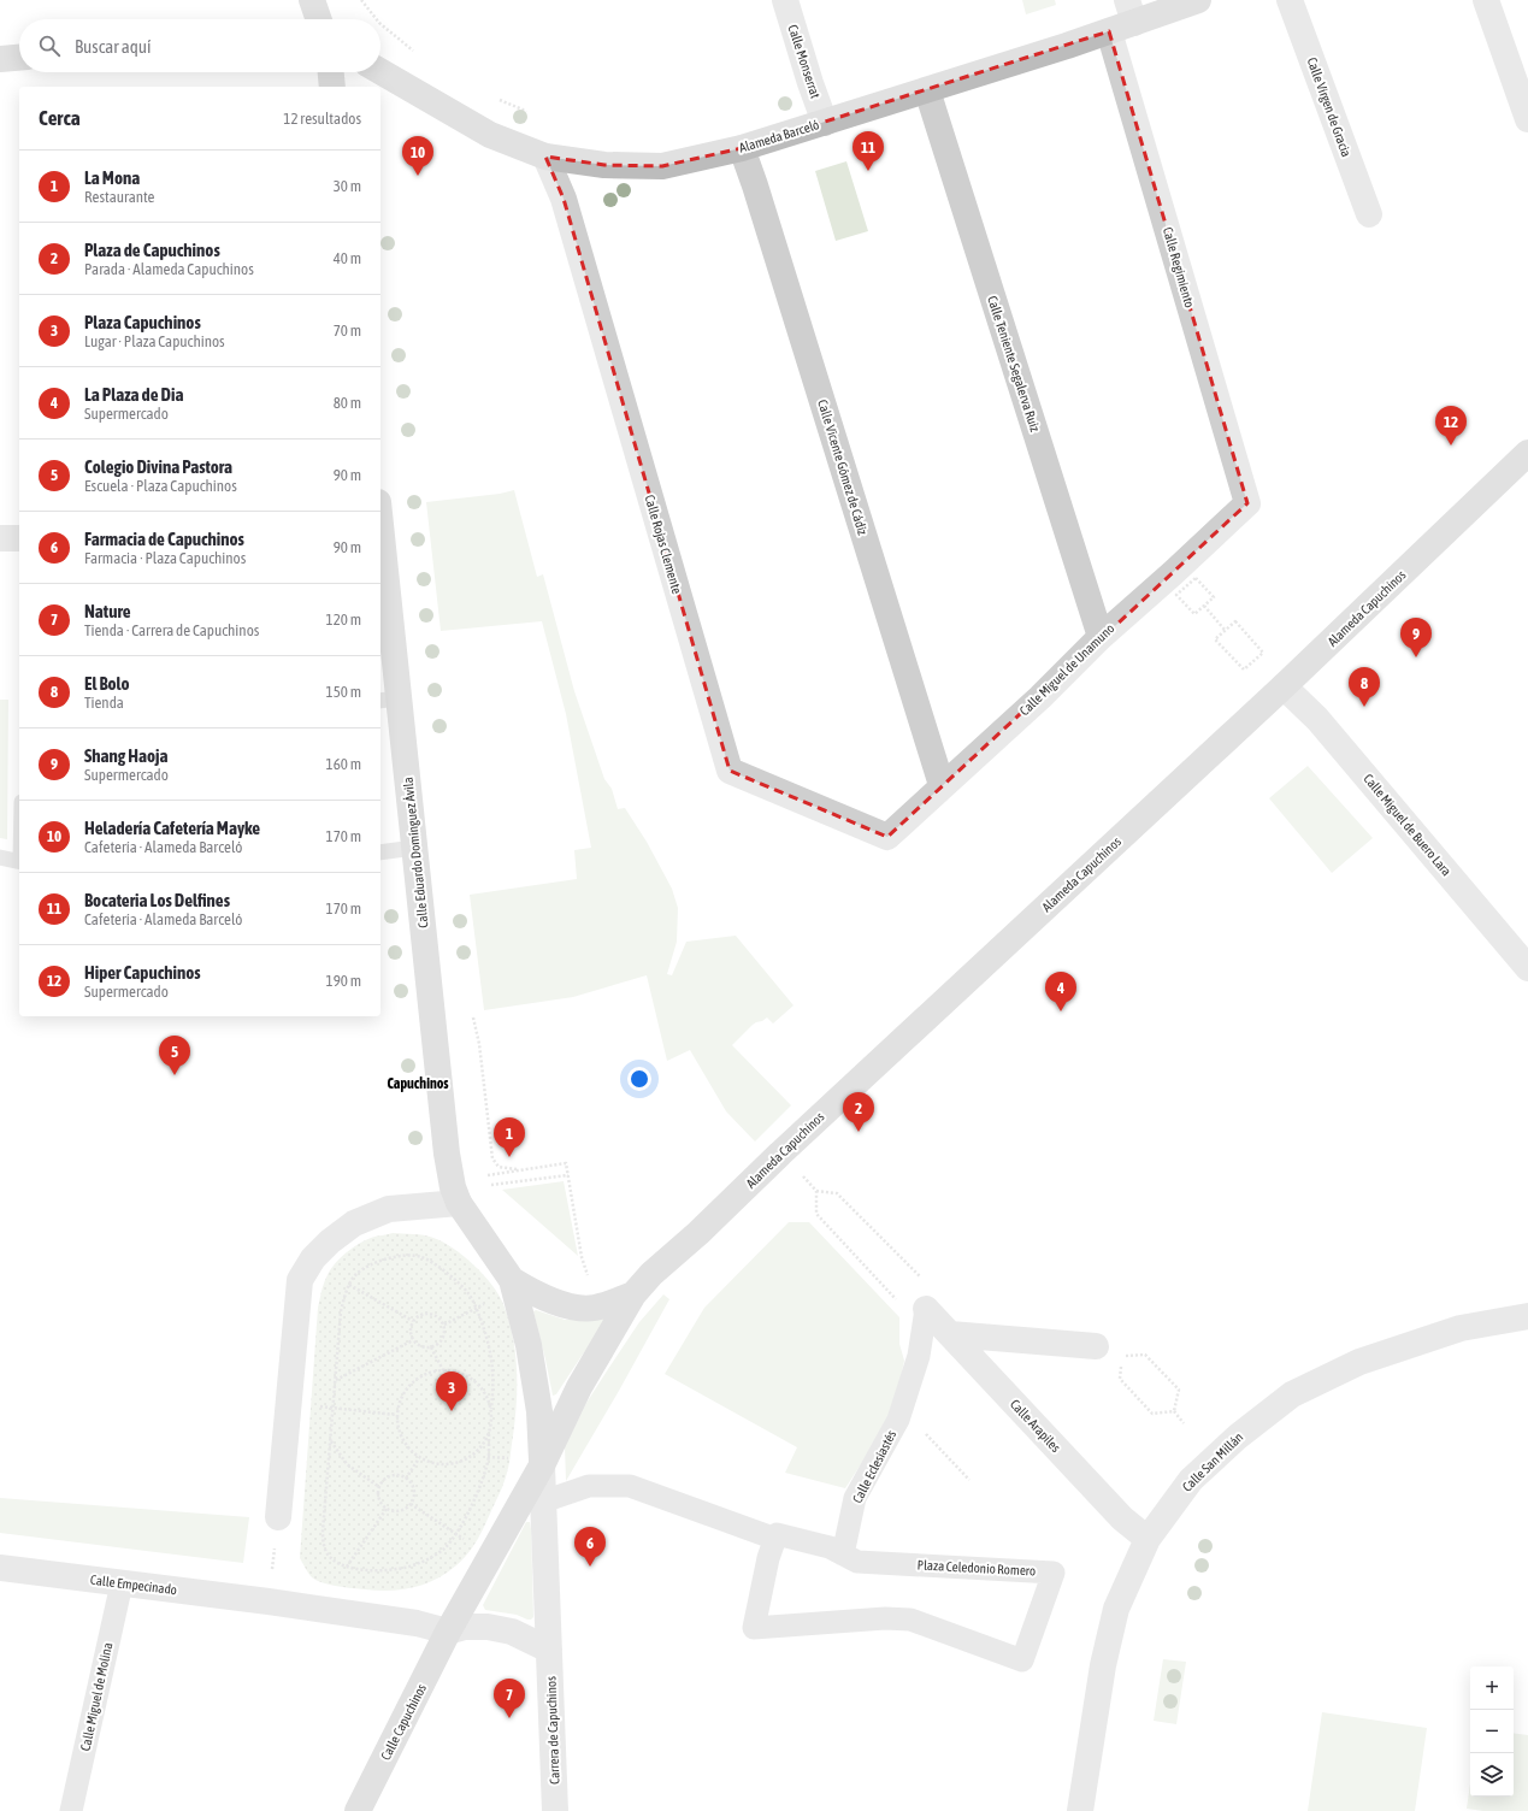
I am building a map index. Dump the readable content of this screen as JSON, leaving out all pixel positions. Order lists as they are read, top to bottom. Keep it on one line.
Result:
{"streets":{"main road":["Alameda Barceló","Alameda Capuchinos","Calle Eduardo Domínguez Ávila","Calle Capuchinos"],"street":["Calle Monserrat","Calle Virgen de Gracia","Calle Regimiento","Calle Teniente Segalerva Ruiz","Calle Vicente Gómez de Cádiz","Calle Rojas Clemente","Calle Miguel de Unamuno","Calle Miguel de Buero Lara","Calle Arapiles","Calle San Millán","Calle Eclesiastés","Plaza Celedonio Romero","Calle Empecinado","Calle Miguel de Molina","Carrera de Capuchinos"]},"crossings":[["Calle Monserrat","Alameda Barceló"],["Alameda Barceló","Calle Regimiento"],["Alameda Barceló","Calle Teniente Segalerva Ruiz"],["Alameda Barceló","Calle Vicente Gómez de Cádiz"],["Alameda Barceló","Calle Rojas Clemente"],["Calle Regimiento","Calle Miguel de Unamuno"],["Calle Teniente Segalerva Ruiz","Calle Miguel de Unamuno"],["Calle Vicente Gómez de Cádiz","Calle Miguel de Unamuno"],["Calle Rojas Clemente","Calle Miguel de Unamuno"],["Alameda Capuchinos","Calle Miguel de Buero Lara"],["Alameda Capuchinos","Calle Capuchinos"],["Alameda Capuchinos","Carrera de Capuchinos"],["Calle Arapiles","Calle San Millán"],["Calle Arapiles","Calle Eclesiastés"],["Calle Eclesiastés","Plaza Celedonio Romero"],["Calle Empecinado","Calle Miguel de Molina"],["Calle Empecinado","Calle Capuchinos"],["Calle Capuchinos","Carrera de Capuchinos"]],"districts":["Capuchinos"],"page":{"search":"Buscar aquí","heading":["Cerca","12 resultados"],"pins":["11","10","12","9","8","4","5","2","1","3","6","7"],"list":[{"mark":"1","name":"La Mona","note":"Restaurante","value":"30 m"},{"mark":"2","name":"Plaza de Capuchinos","note":"Parada · Alameda Capuchinos","value":"40 m"},{"mark":"3","name":"Plaza Capuchinos","note":"Lugar · Plaza Capuchinos","value":"70 m"},{"mark":"4","name":"La Plaza de Dia","note":"Supermercado","value":"80 m"},{"mark":"5","name":"Colegio Divina Pastora","note":"Escuela · Plaza Capuchinos","value":"90 m"},{"mark":"6","name":"Farmacia de Capuchinos","note":"Farmacia · Plaza Capuchinos","value":"90 m"},{"mark":"7","name":"Nature","note":"Tienda · Carrera de Capuchinos","value":"120 m"},{"mark":"8","name":"El Bolo","note":"Tienda","value":"150 m"},{"mark":"9","name":"Shang Haoja","note":"Supermercado","value":"160 m"},{"mark":"10","name":"Heladería Cafetería Mayke","note":"Cafetería · Alameda Barceló","value":"170 m"},{"mark":"11","name":"Bocateria Los Delfines","note":"Cafetería · Alameda Barceló","value":"170 m"},{"mark":"12","name":"Hiper Capuchinos","note":"Supermercado","value":"190 m"}],"map_buttons":["+","−"]}}
